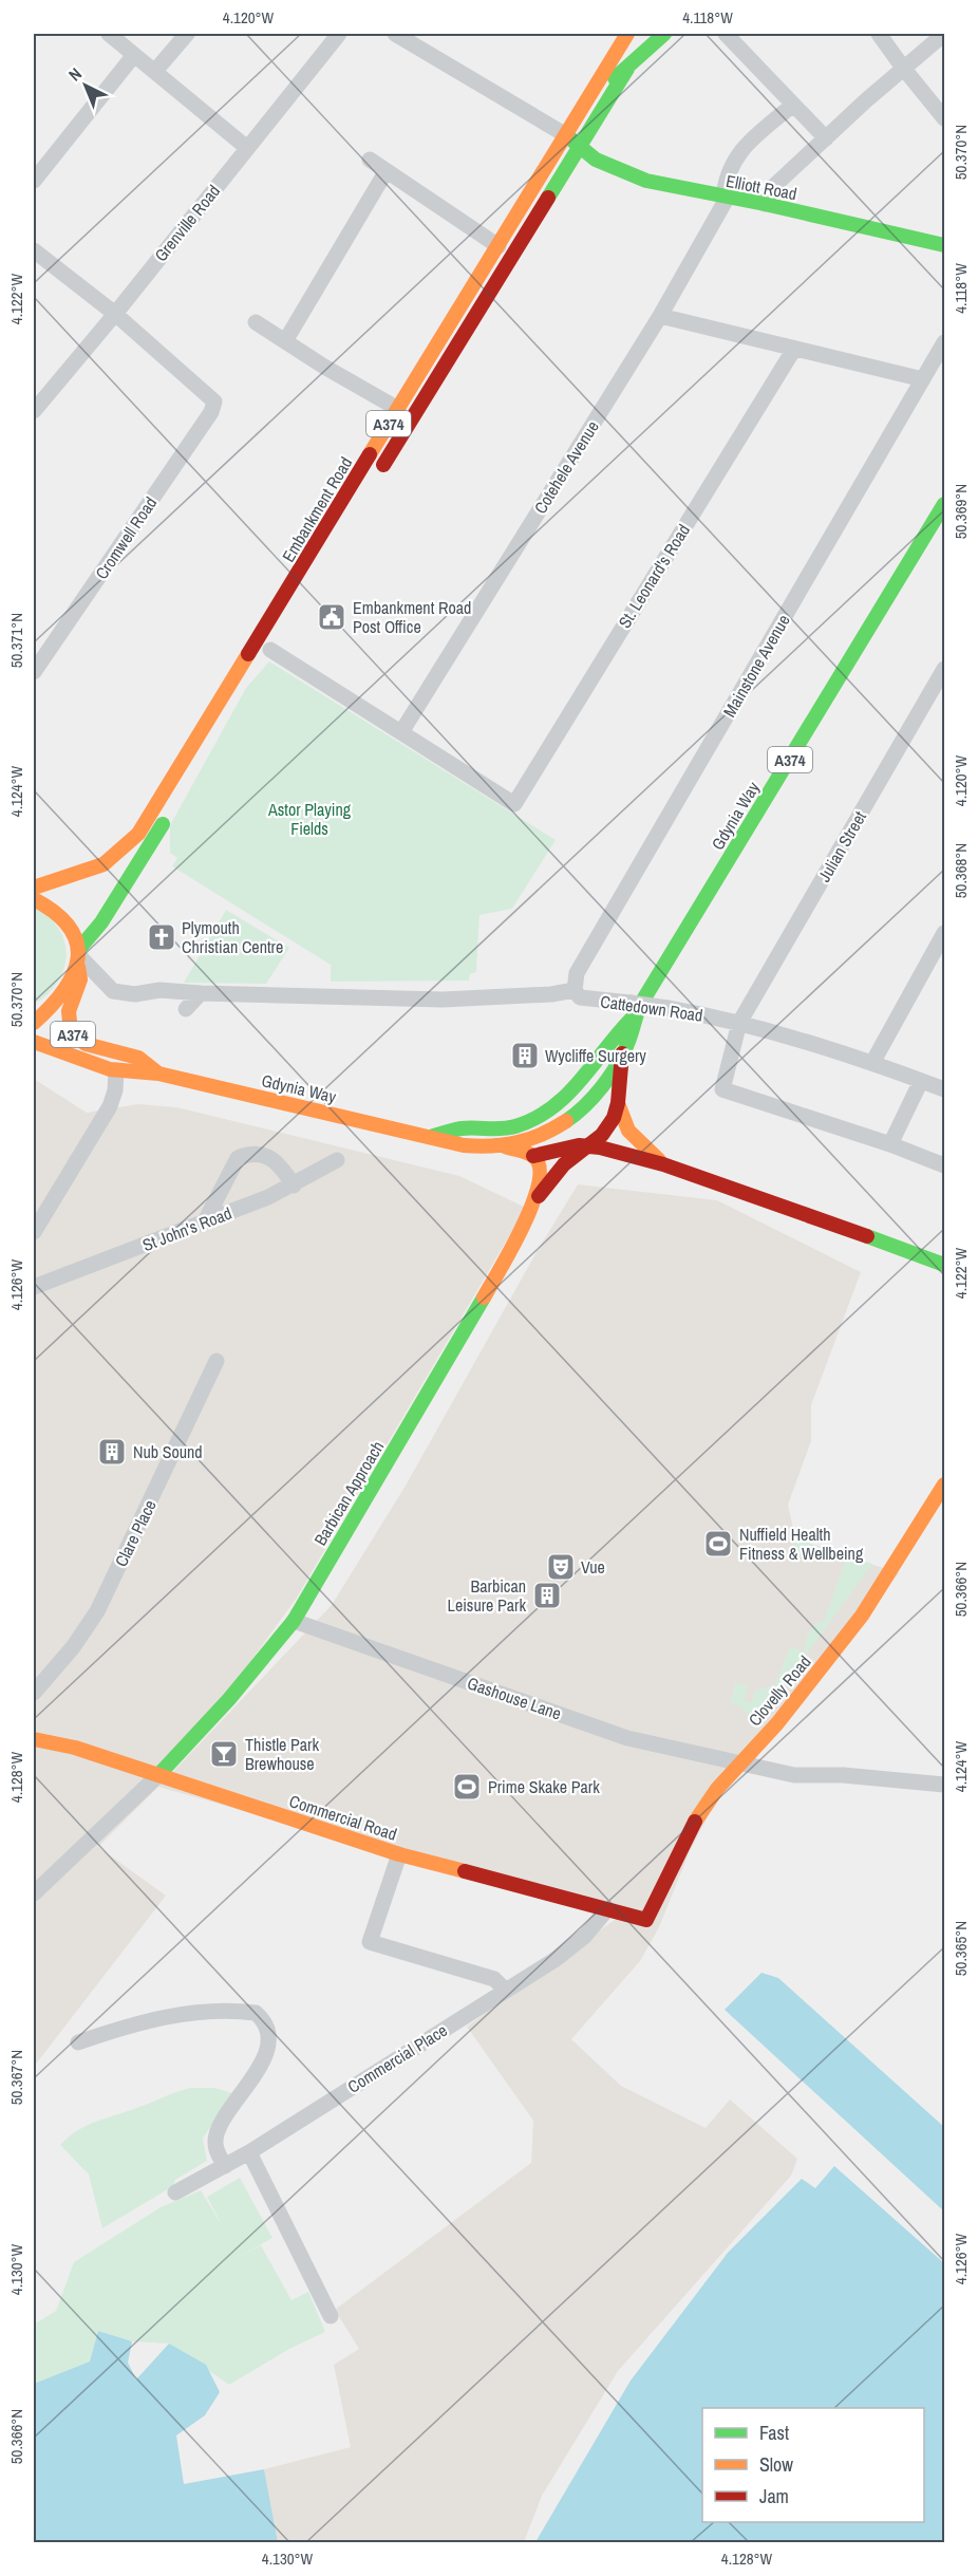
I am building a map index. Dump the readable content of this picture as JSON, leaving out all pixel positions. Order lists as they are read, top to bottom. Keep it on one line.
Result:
{"streets":{"main road":["Elliott Road","A374","Embankment Road","Gdynia Way","Barbican Approach","Clovelly Road","Commercial Road"],"street":["Grenville Road","Cotehele Avenue","Cromwell Road","St. Leonard's Road","Mainstone Avenue","Julian Street","Cattedown Road","St John's Road","Clare Place","Gashouse Lane","Commercial Place"]},"crossings":[["Elliott Road","Cotehele Avenue"],["Elliott Road","Embankment Road"],["Grenville Road","Cromwell Road"],["A374","Embankment Road"],["A374","Gdynia Way"],["Cotehele Avenue","St. Leonard's Road"],["Mainstone Avenue","Cattedown Road"],["Gdynia Way","Cattedown Road"],["Gdynia Way","Barbican Approach"],["Julian Street","Cattedown Road"],["Barbican Approach","Gashouse Lane"],["Barbican Approach","Commercial Road"],["Clovelly Road","Gashouse Lane"],["Clovelly Road","Commercial Road"],["Commercial Road","Commercial Place"]],"parks":["Astor Playing Fields"],"places":{"public building":["Embankment Road Post Office"],"church":["Plymouth Christian Centre"],"building":["Wycliffe Surgery","Nub Sound","Barbican Leisure Park"],"sports":["Nuffield Health Fitness & Wellbeing","Prime Skake Park"],"theatre":["Vue"],"bar":["Thistle Park Brewhouse"]},"legend":["Fast","Slow","Jam"],"north":"top left","coordinates":["4.120°W","4.118°W","50.370°N","4.122°W","50.369°N","50.371°N","4.124°W","50.368°N","4.126°W","50.366°N","4.128°W","50.365°N","50.367°N","4.130°W"]}
